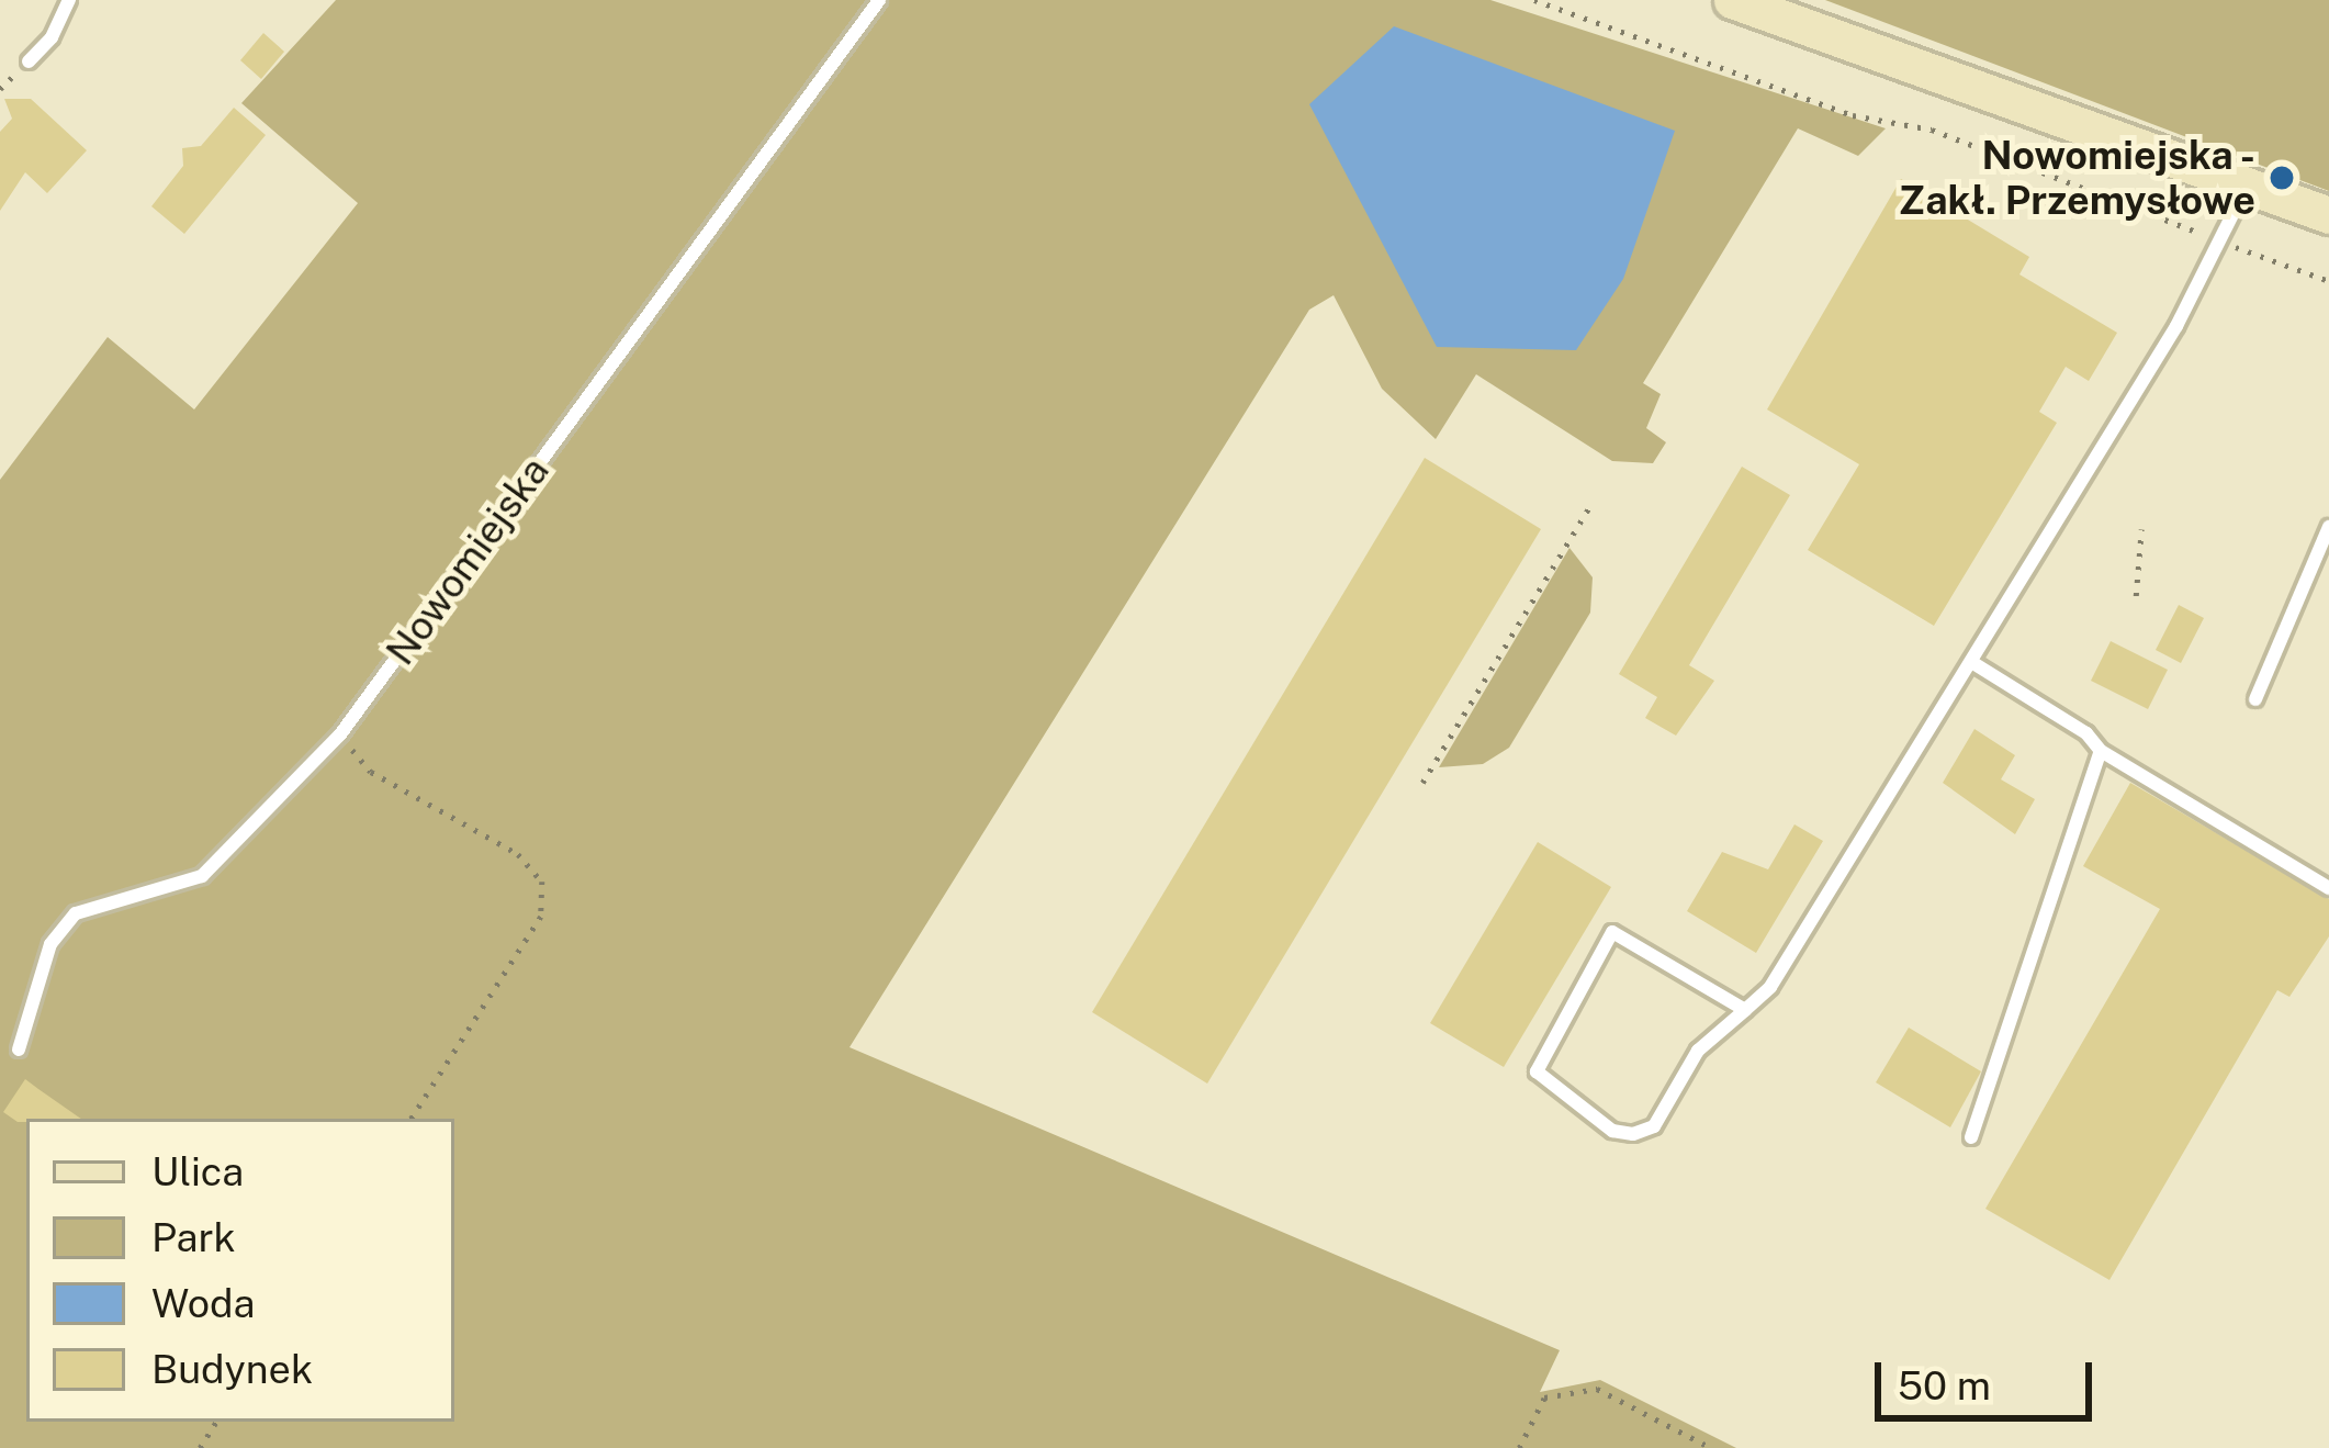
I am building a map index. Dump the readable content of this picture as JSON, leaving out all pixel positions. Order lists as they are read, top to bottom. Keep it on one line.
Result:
{"streets":{"lane":["Nowomiejska"]},"places":["Nowomiejska - Zakł. Przemysłowe"],"legend":["Ulica","Park","Woda","Budynek"],"scale_bar":"50 m"}
